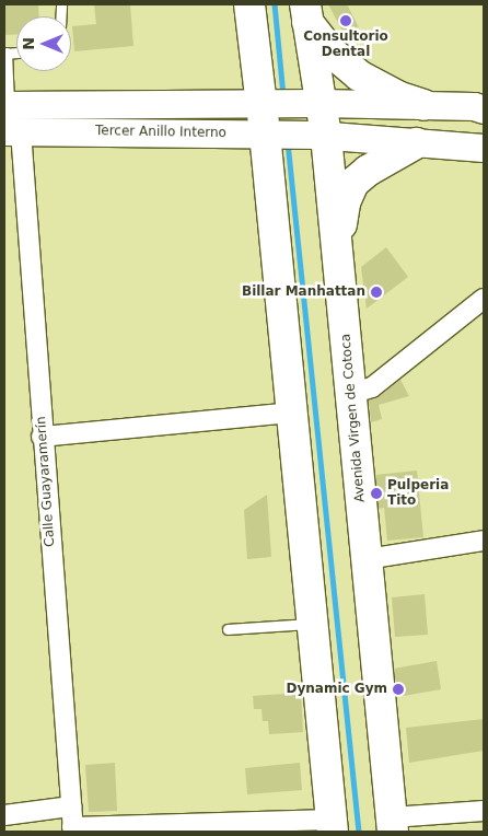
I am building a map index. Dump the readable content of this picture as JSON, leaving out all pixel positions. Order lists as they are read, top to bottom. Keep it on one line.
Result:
{"streets":{"main road":["Tercer Anillo Interno","Avenida Virgen de Cotoca"],"street":["Calle Guayaramerín"]},"crossings":[["Tercer Anillo Interno","Avenida Virgen de Cotoca"],["Tercer Anillo Interno","Calle Guayaramerín"]],"places":["Consultorio Dental","Billar Manhattan","Pulperia Tito","Dynamic Gym"],"north":"left"}
